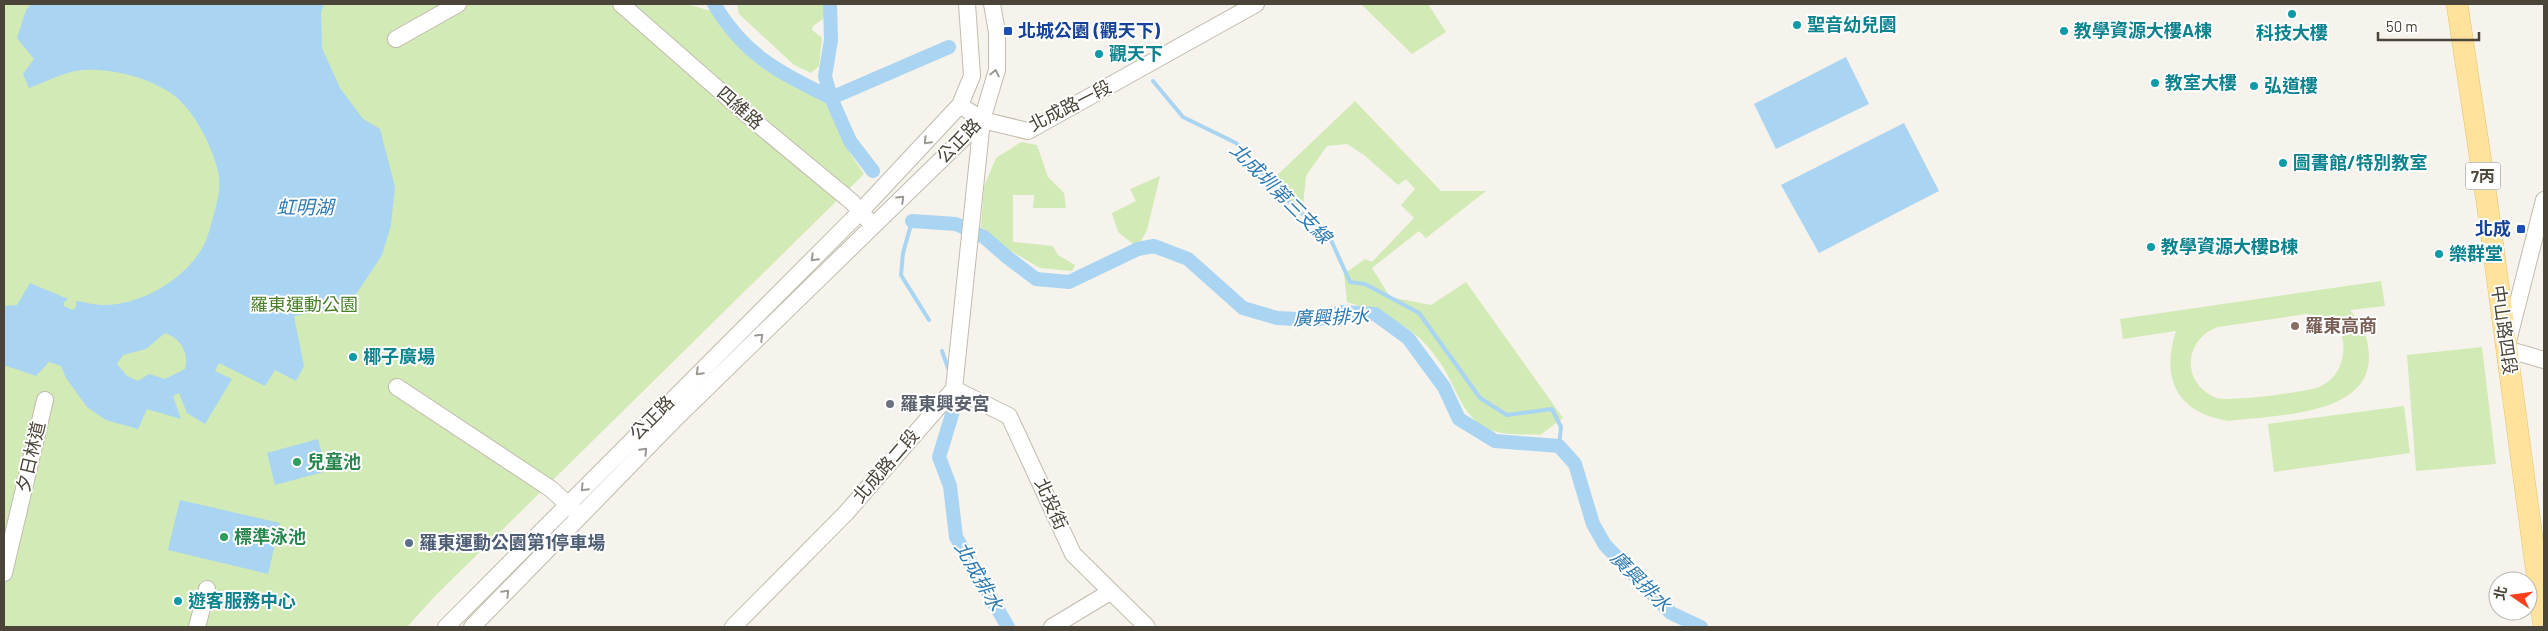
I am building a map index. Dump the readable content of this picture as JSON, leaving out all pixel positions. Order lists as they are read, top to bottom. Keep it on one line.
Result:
{"streets":{"main road":["7丙","中山路四段"],"street":["北成路一段","四維路","公正路","夕日林道","北成路二段","北投街"]},"crossings":[["北成路一段","公正路"],["四維路","公正路"],["北成路二段","北投街"]],"water":["北成圳第三支線","虹明湖","廣興排水","北成排水"],"parks":["羅東運動公園"],"places":{"other":["科技大樓","聖音幼兒園","教學資源大樓A棟","觀天下","教室大樓","弘道樓","圖書館/特別教室","教學資源大樓B棟","樂群堂","羅東高商","椰子廣場","羅東興安宮","兒童池","標準泳池","羅東運動公園第1停車場","遊客服務中心"],"transit":["北城公園 (觀天下)","北成"]},"scale_bar":"50 m","north":"left"}
